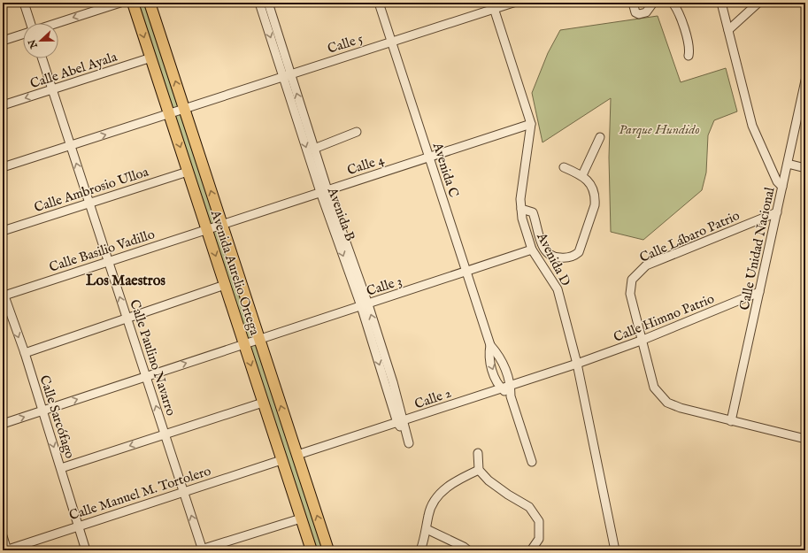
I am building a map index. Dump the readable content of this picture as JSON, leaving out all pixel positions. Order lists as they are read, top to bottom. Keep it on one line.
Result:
{"streets":{"main road":["Avenida Aurelio Ortega"],"street":["Calle 5","Calle Abel Ayala","Calle 4","Avenida C","Calle Ambrosio Ulloa","Avenida B","Calle Lábaro Patrio","Calle Unidad Nacional","Calle Basilio Vadillo","Avenida D","Calle 3","Calle Himno Patrio","Calle Paulino Navarro","Calle 2","Calle Sarcófago","Calle Manuel M. Tortolero"]},"crossings":[["Calle 5","Avenida C"],["Calle 5","Avenida B"],["Calle 5","Avenida D"],["Calle 5","Avenida Aurelio Ortega"],["Calle 5","Calle Paulino Navarro"],["Calle Abel Ayala","Avenida Aurelio Ortega"],["Calle Abel Ayala","Calle Paulino Navarro"],["Calle 4","Avenida C"],["Calle 4","Avenida B"],["Calle 4","Calle Basilio Vadillo"],["Calle 4","Avenida D"],["Calle 4","Avenida Aurelio Ortega"],["Avenida C","Calle 3"],["Avenida C","Calle 2"],["Calle Ambrosio Ulloa","Avenida Aurelio Ortega"],["Calle Ambrosio Ulloa","Calle Paulino Navarro"],["Avenida B","Calle 3"],["Avenida B","Calle 2"],["Calle Lábaro Patrio","Calle Unidad Nacional"],["Calle Lábaro Patrio","Calle Himno Patrio"],["Calle Unidad Nacional","Calle Himno Patrio"],["Calle Basilio Vadillo","Avenida Aurelio Ortega"],["Calle Basilio Vadillo","Calle Paulino Navarro"],["Calle Basilio Vadillo","Calle Sarcófago"],["Avenida D","Calle 3"],["Avenida D","Calle Himno Patrio"],["Avenida D","Calle 2"],["Avenida Aurelio Ortega","Calle 3"],["Avenida Aurelio Ortega","Calle 2"],["Avenida Aurelio Ortega","Calle Manuel M. Tortolero"],["Calle 3","Calle Paulino Navarro"],["Calle 3","Calle Sarcófago"],["Calle Himno Patrio","Calle 2"],["Calle Paulino Navarro","Calle Manuel M. Tortolero"],["Calle Sarcófago","Calle Manuel M. Tortolero"]],"one_way":["Calle Paulino Navarro","Calle Sarcófago"],"districts":["Los Maestros"],"parks":["Parque Hundido"],"north":"left"}
